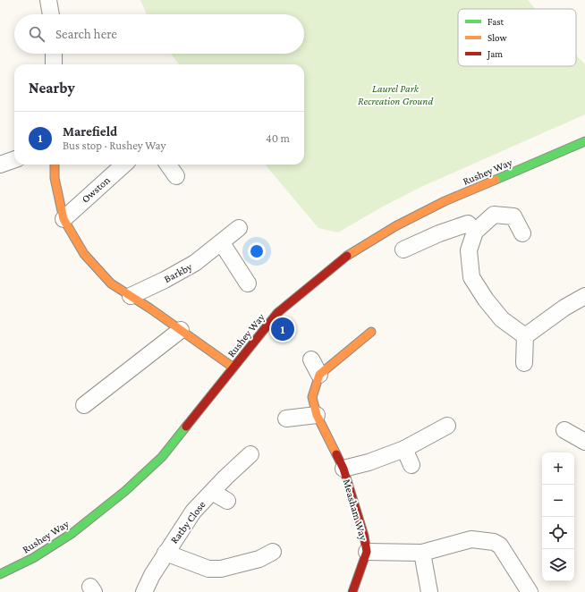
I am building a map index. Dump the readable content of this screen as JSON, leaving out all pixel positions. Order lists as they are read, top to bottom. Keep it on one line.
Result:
{"streets":{"street":["Rushey Way","Owston","Barkby","Measham Way","Ratby Close"]},"parks":["Laurel Park Recreation Ground"],"legend":["Fast","Slow","Jam"],"page":{"search":"Search here","heading":"Nearby","list":[{"mark":"1","name":"Marefield","note":"Bus stop · Rushey Way","value":"40 m"}],"pins":"1","map_buttons":["+","−"]}}
